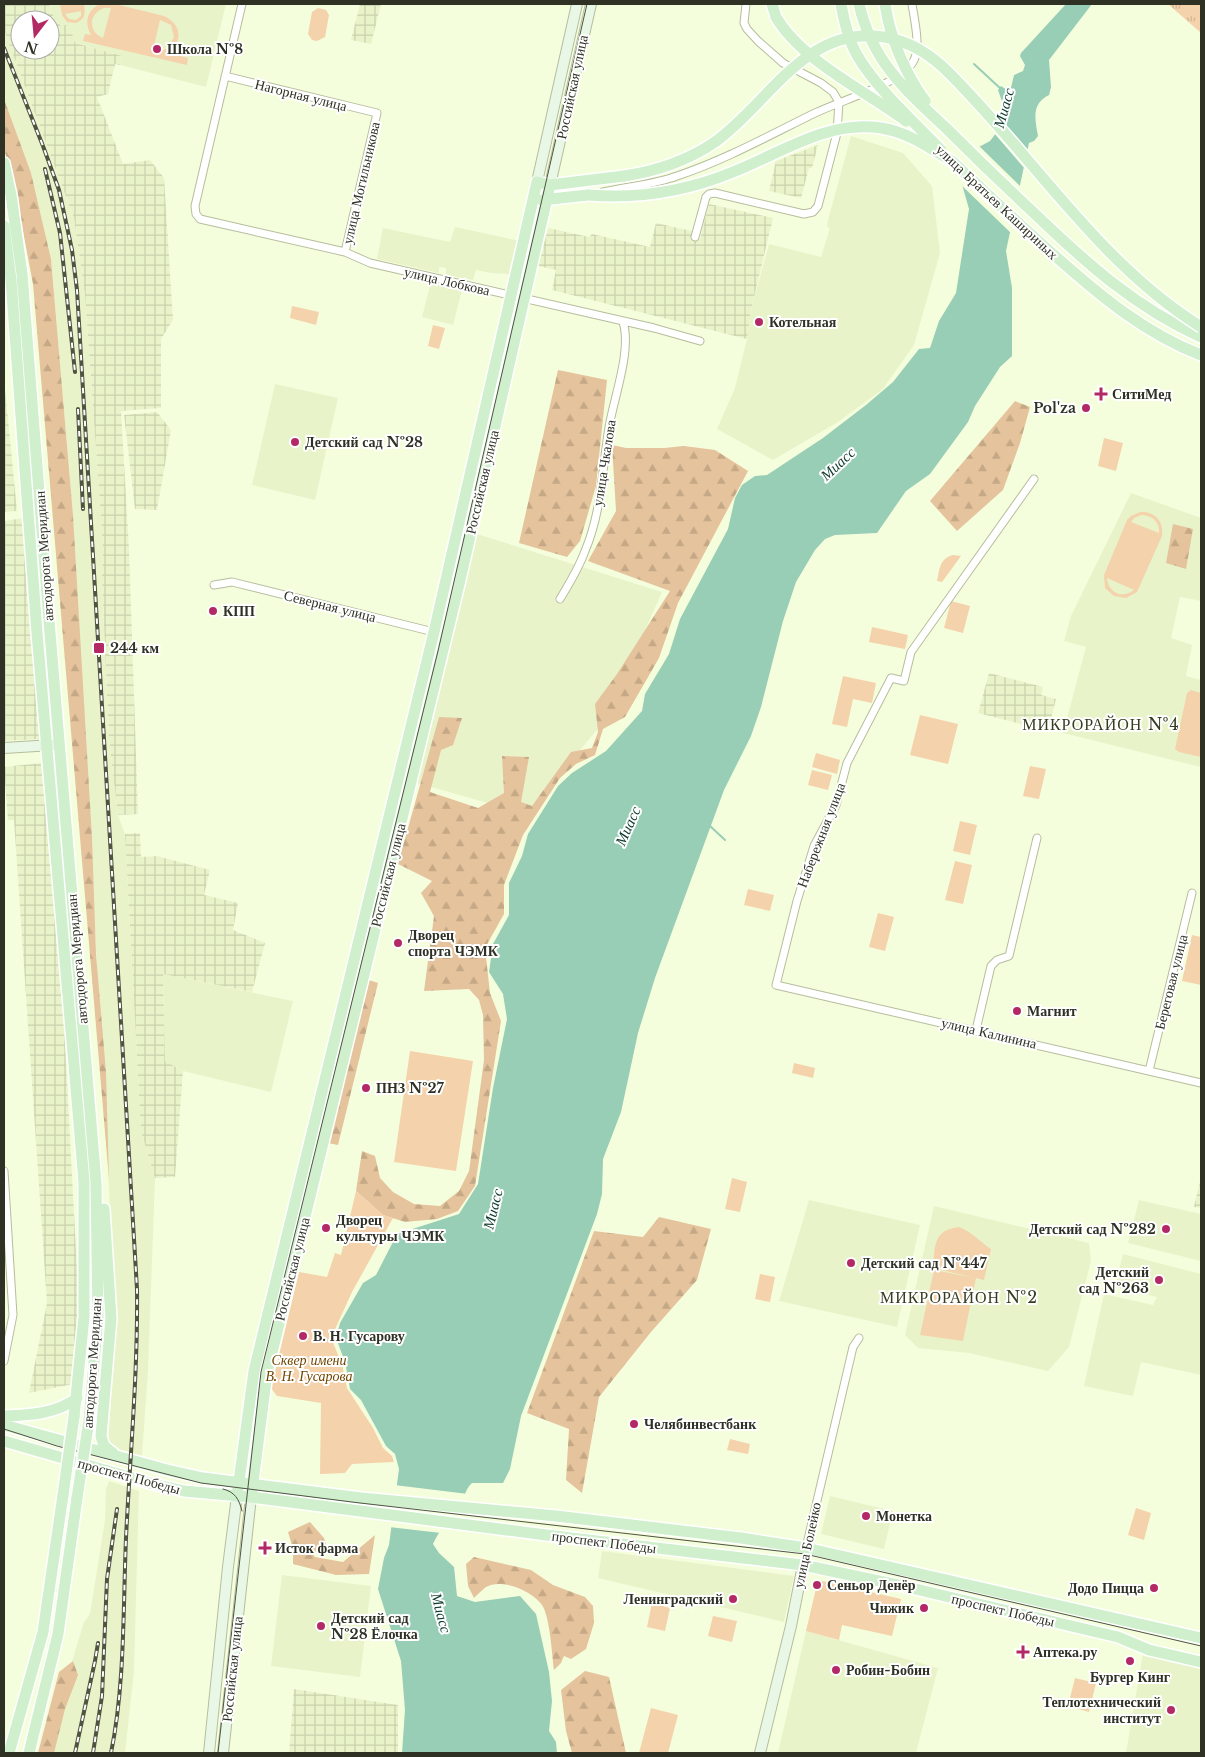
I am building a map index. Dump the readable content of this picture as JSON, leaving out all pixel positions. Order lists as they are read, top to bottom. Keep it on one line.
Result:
{"streets":{"main road":["Российская улица","улица Братьев Кашириных","автодорога Меридиан","проспект Победы","улица Болейко"],"street":["Нагорная улица","улица Могильникова","улица Лобкова","улица Чкалова","Северная улица","Набережная улица","Береговая улица","улица Калинина"]},"crossings":[["Российская улица","улица Лобкова"],["Российская улица","Северная улица"],["Российская улица","проспект Победы"],["Нагорная улица","улица Могильникова"],["Нагорная улица","улица Лобкова"],["улица Могильникова","улица Лобкова"],["улица Лобкова","улица Чкалова"],["Набережная улица","улица Калинина"],["Береговая улица","улица Калинина"],["проспект Победы","улица Болейко"]],"districts":["МИКРОРАЙОН №4","МИКРОРАЙОН №2"],"water":["Миасс"],"parks":["Сквер имени В. Н. Гусарова"],"places":{"other":["Школа №8","Котельная","Pol'za","Детский сад №28","КПП","Дворец спорта ЧЭМК","Магнит","ПНЗ №27","Дворец культуры ЧЭМК","Детский сад №282","Детский сад №447","Детский сад №263","В. Н. Гусарову","Челябинвестбанк","Монетка","Сеньор Денёр","Додо Пицца","Ленинградский","Чижик","Детский сад №28 Ёлочка","Бургер Кинг","Робин-Бобин","Теплотехнический институт"],"health":["СитиМед","Исток фарма","Аптека.ру"],"transit":["244 км"]},"north":"bottom"}
